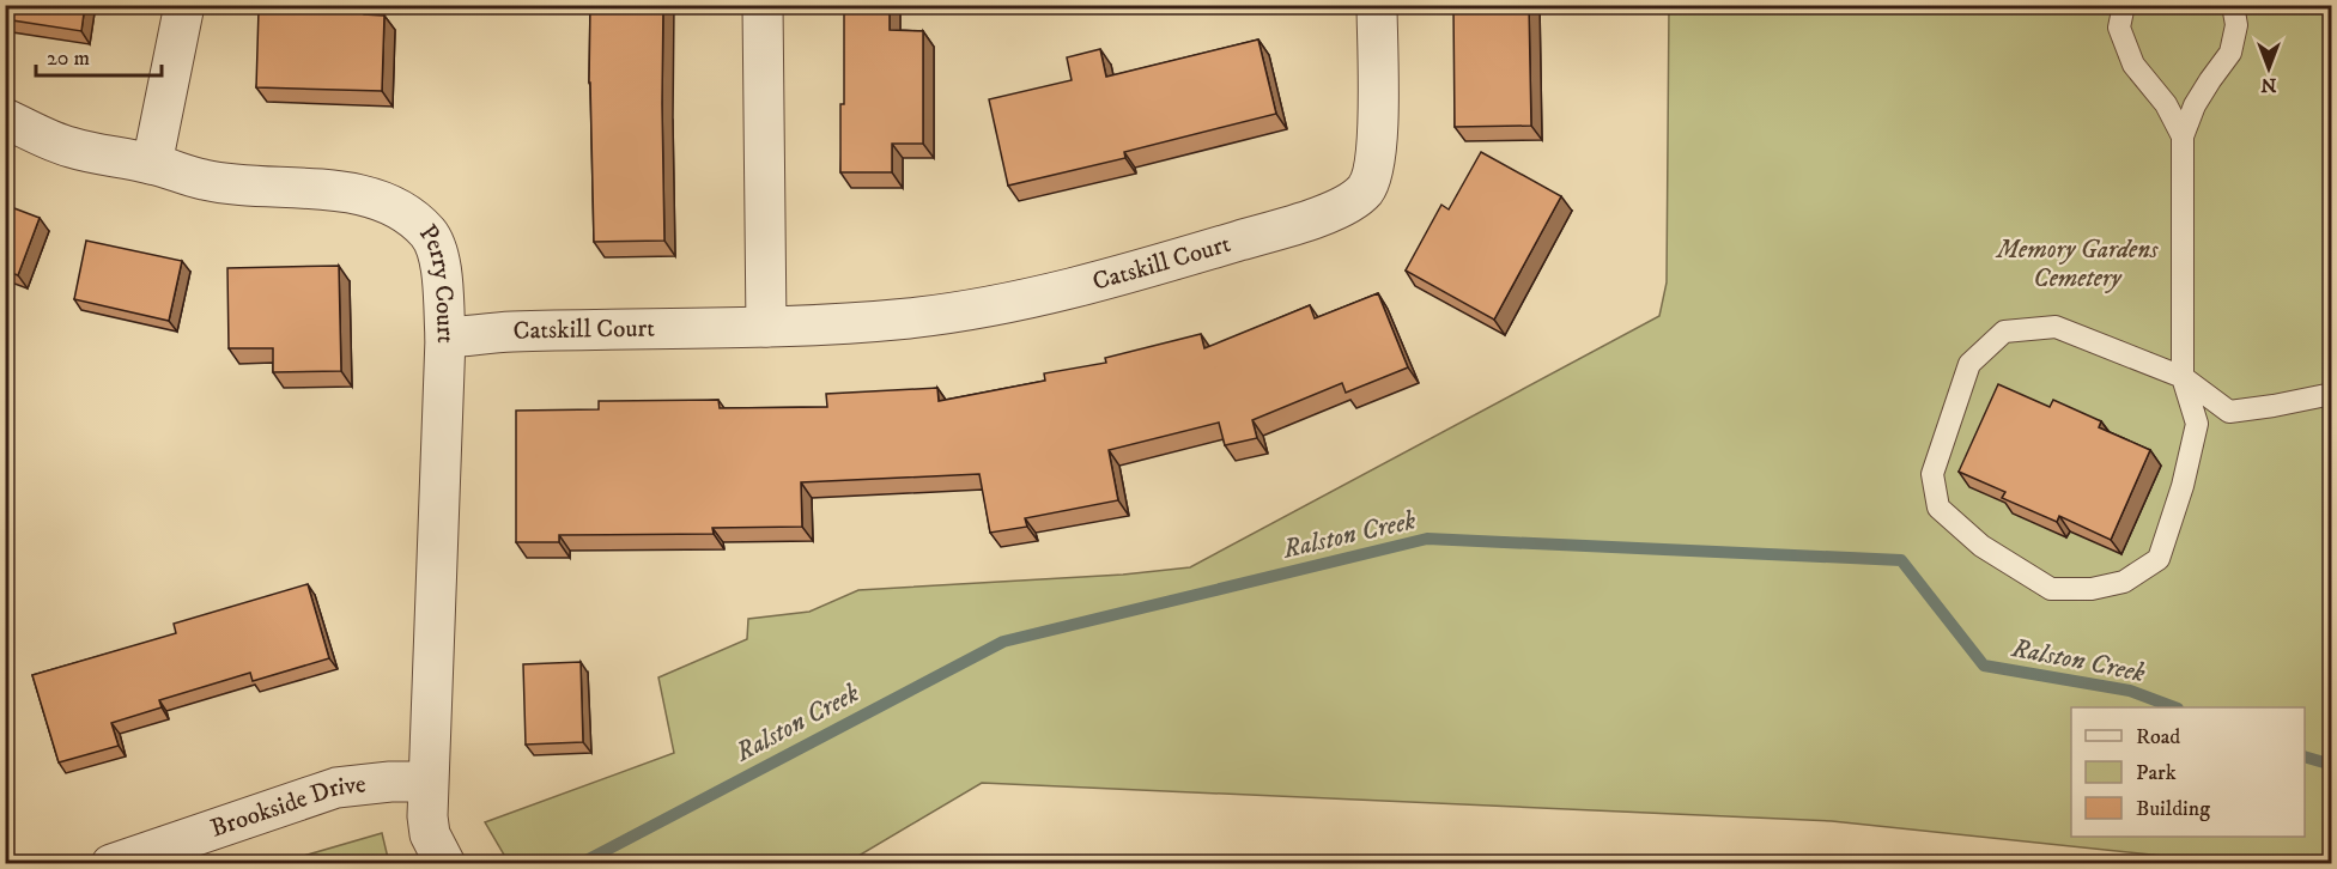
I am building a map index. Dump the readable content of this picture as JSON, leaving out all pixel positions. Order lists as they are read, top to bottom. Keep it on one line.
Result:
{"streets":{"street":["Catskill Court","Perry Court","Brookside Drive"]},"crossings":[["Catskill Court","Perry Court"],["Perry Court","Brookside Drive"]],"water":["Ralston Creek"],"parks":["Memory Gardens Cemetery"],"legend":["Road","Park","Building"],"scale_bar":"20 m","north":"bottom"}
